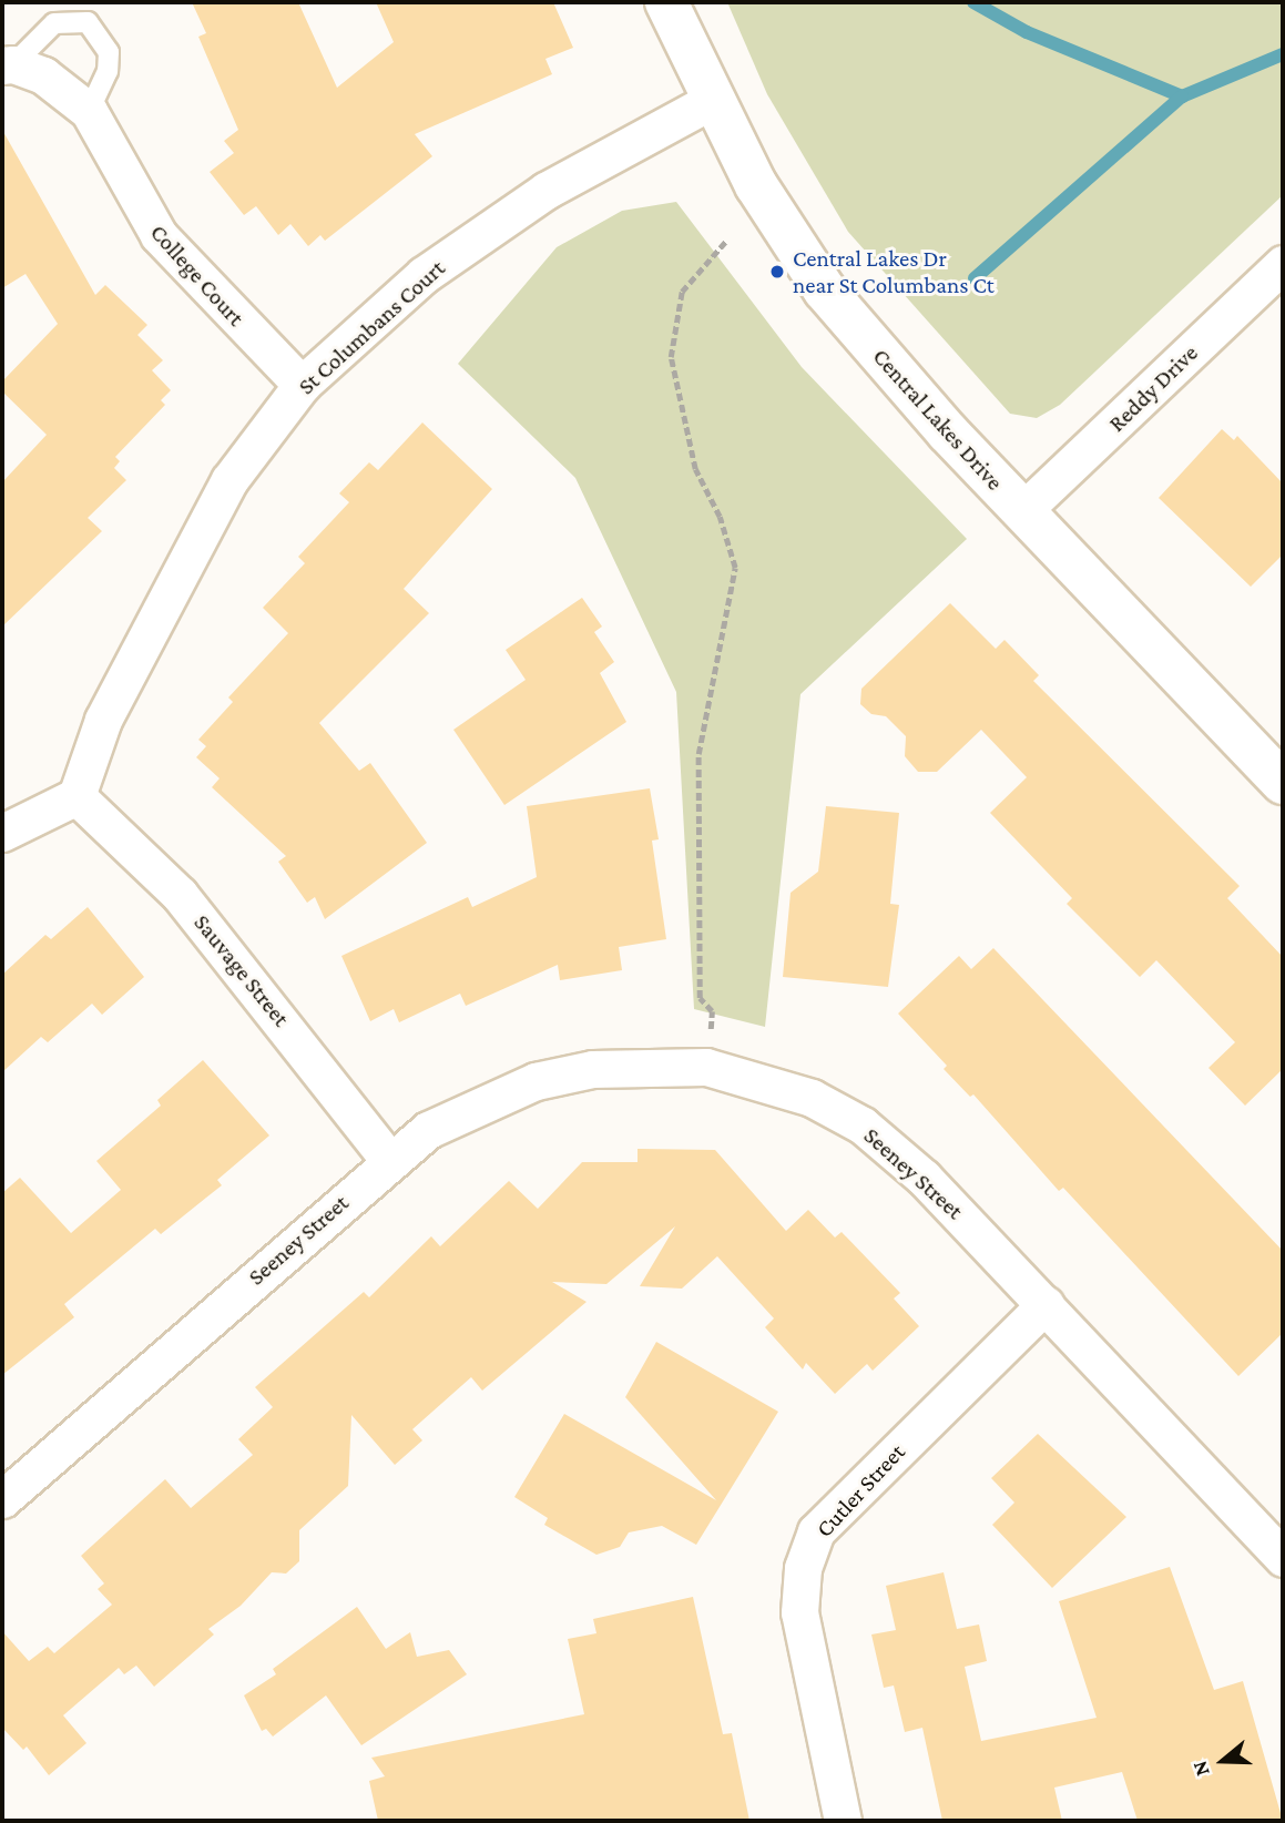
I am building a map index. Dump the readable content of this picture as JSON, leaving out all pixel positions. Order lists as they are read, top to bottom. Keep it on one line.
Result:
{"streets":{"street":["College Court","St Columbans Court","Reddy Drive","Central Lakes Drive","Sauvage Street","Seeney Street","Cutler Street"]},"crossings":[["College Court","St Columbans Court"],["St Columbans Court","Central Lakes Drive"],["St Columbans Court","Sauvage Street"],["Reddy Drive","Central Lakes Drive"],["Sauvage Street","Seeney Street"],["Seeney Street","Cutler Street"]],"places":["Central Lakes Dr near St Columbans Ct"],"north":"left"}
